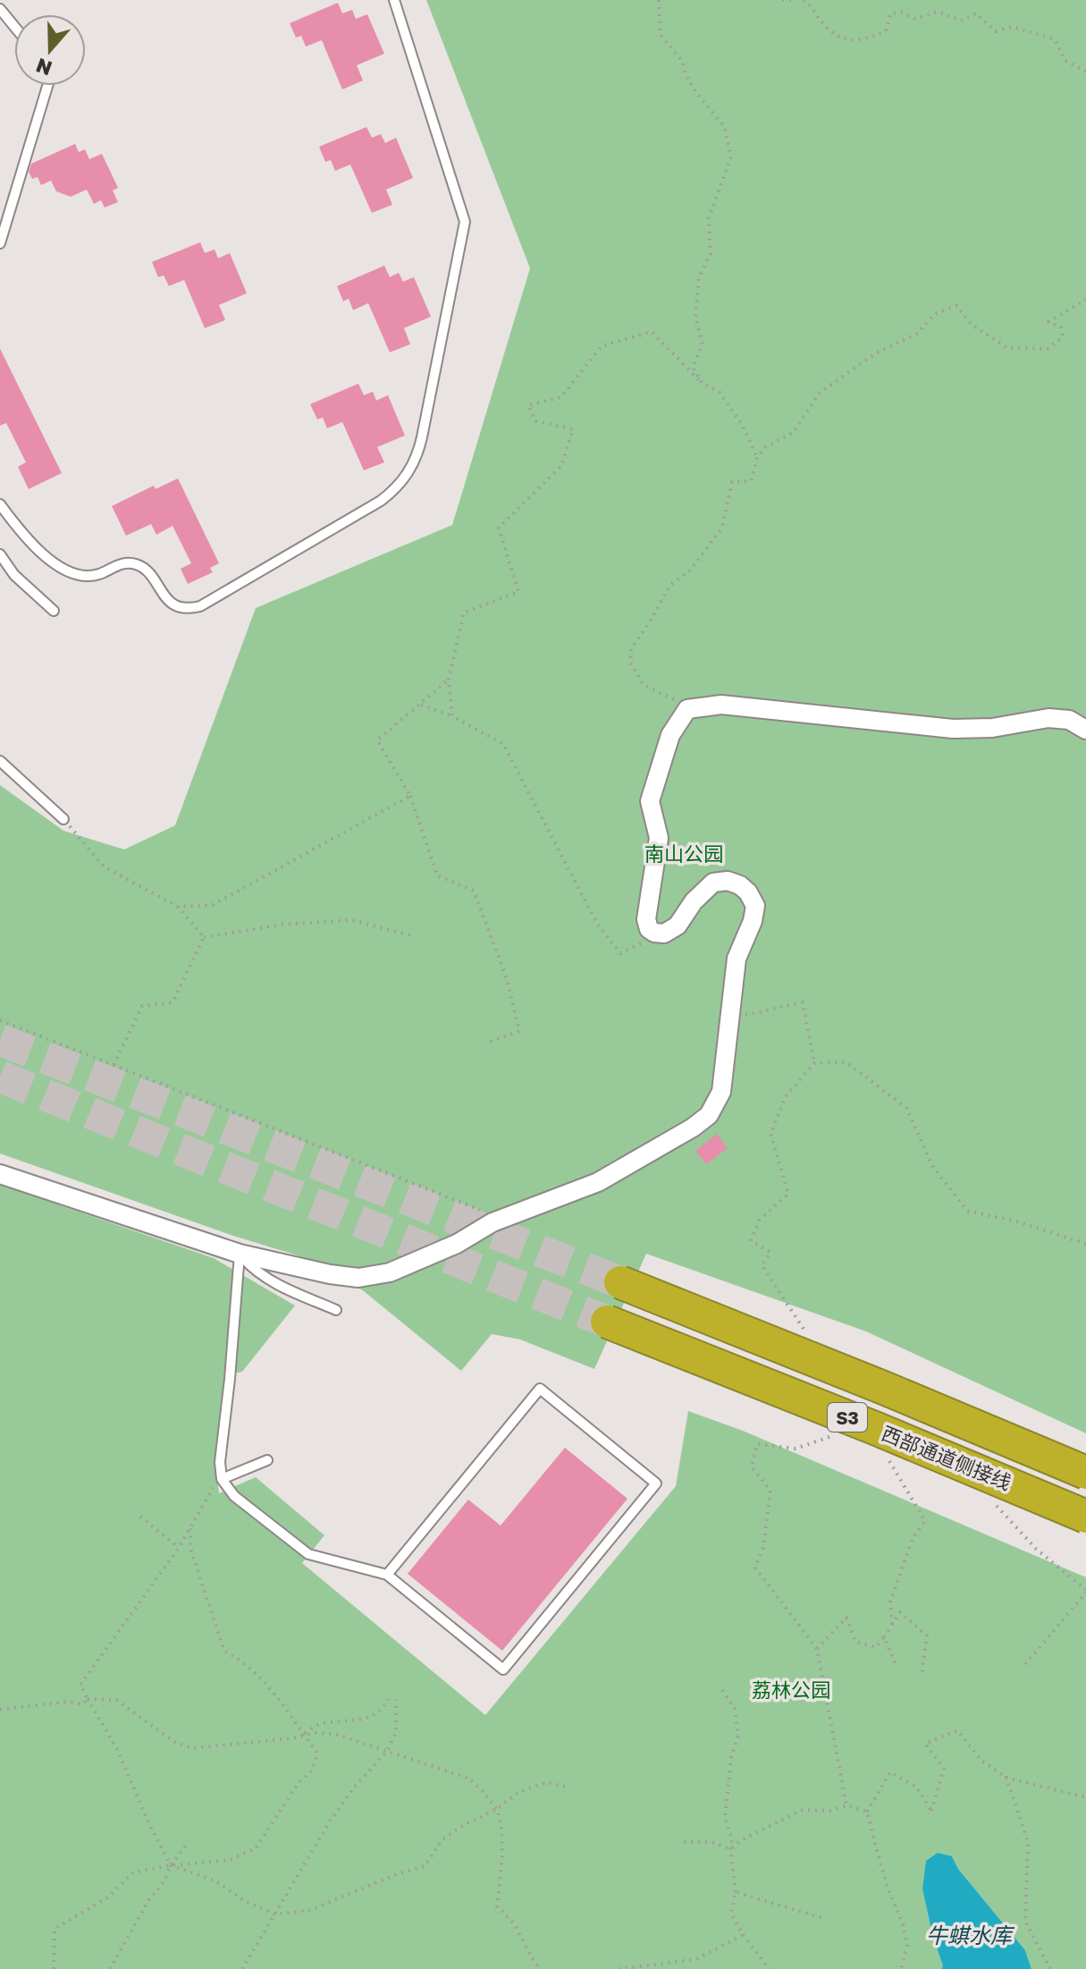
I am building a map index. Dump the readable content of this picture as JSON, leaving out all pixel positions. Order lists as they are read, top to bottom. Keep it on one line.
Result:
{"streets":{"highway":["S3","西部通道侧接线"]},"water":["牛蜞水库"],"parks":["南山公园","荔林公园"],"north":"bottom"}
